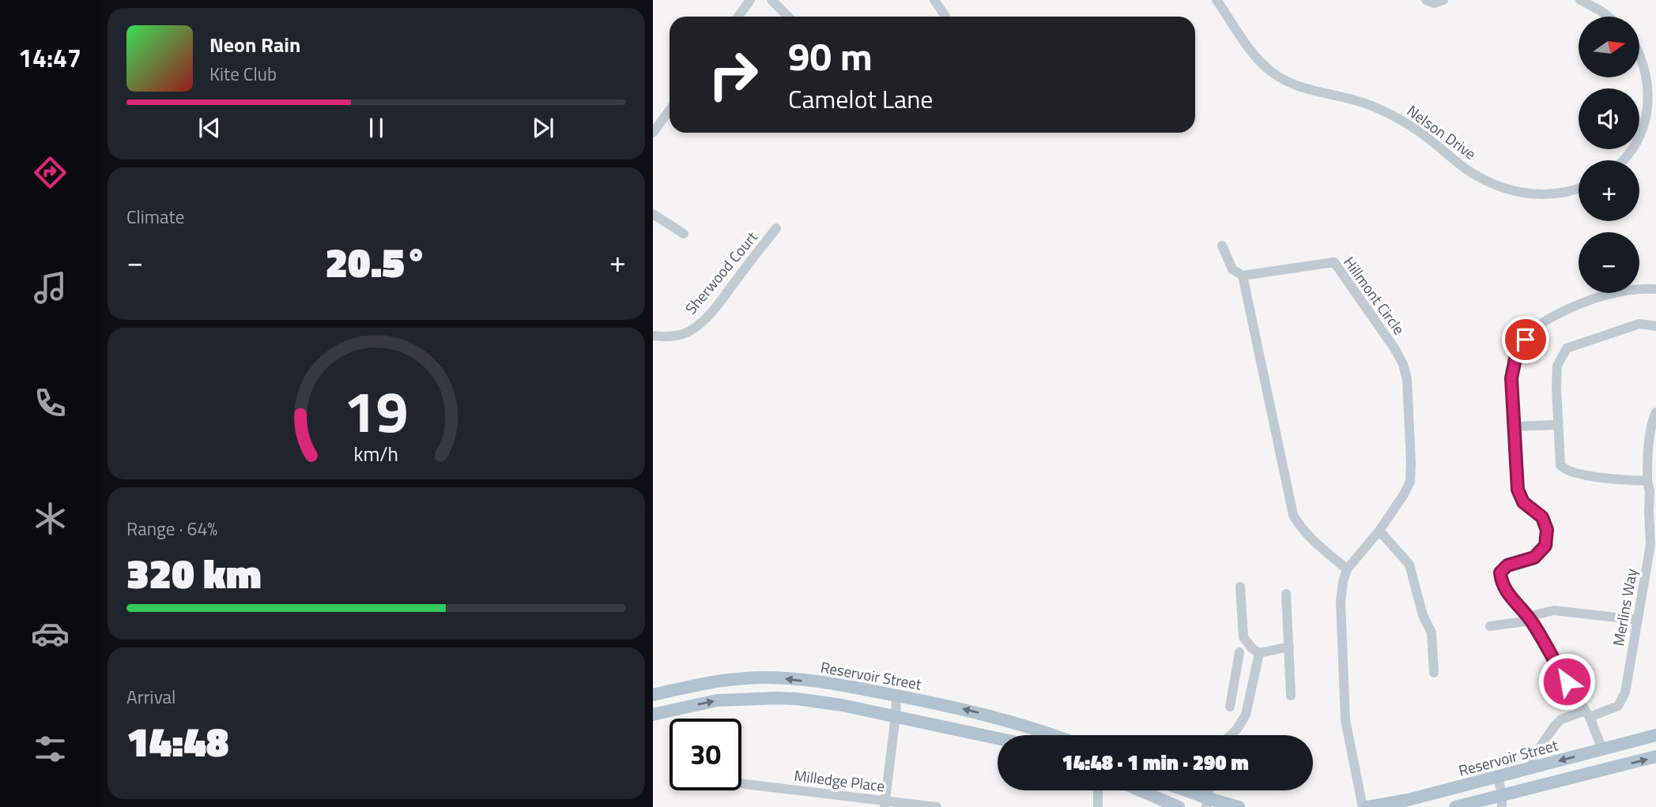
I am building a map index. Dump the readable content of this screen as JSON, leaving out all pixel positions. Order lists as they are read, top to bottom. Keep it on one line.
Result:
{"streets":{"main road":["Reservoir Street"],"street":["Nelson Drive","Sherwood Court","Hillmont Circle","Merlins Way","Milledge Place"]},"north":"right","page":{"tabs":"14:47","map_buttons":["+","−"],"turn":["90 m","Camelot Lane"],"song":["Neon Rain","Kite Club"],"tile":["Climate",["Range · 64%","320 km"],["Arrival","14:48"]],"heat":["−","20.5°","+"],"limit":"30","trip":"14:48 · 1 min · 290 m","gauge":["19","km/h"]}}
